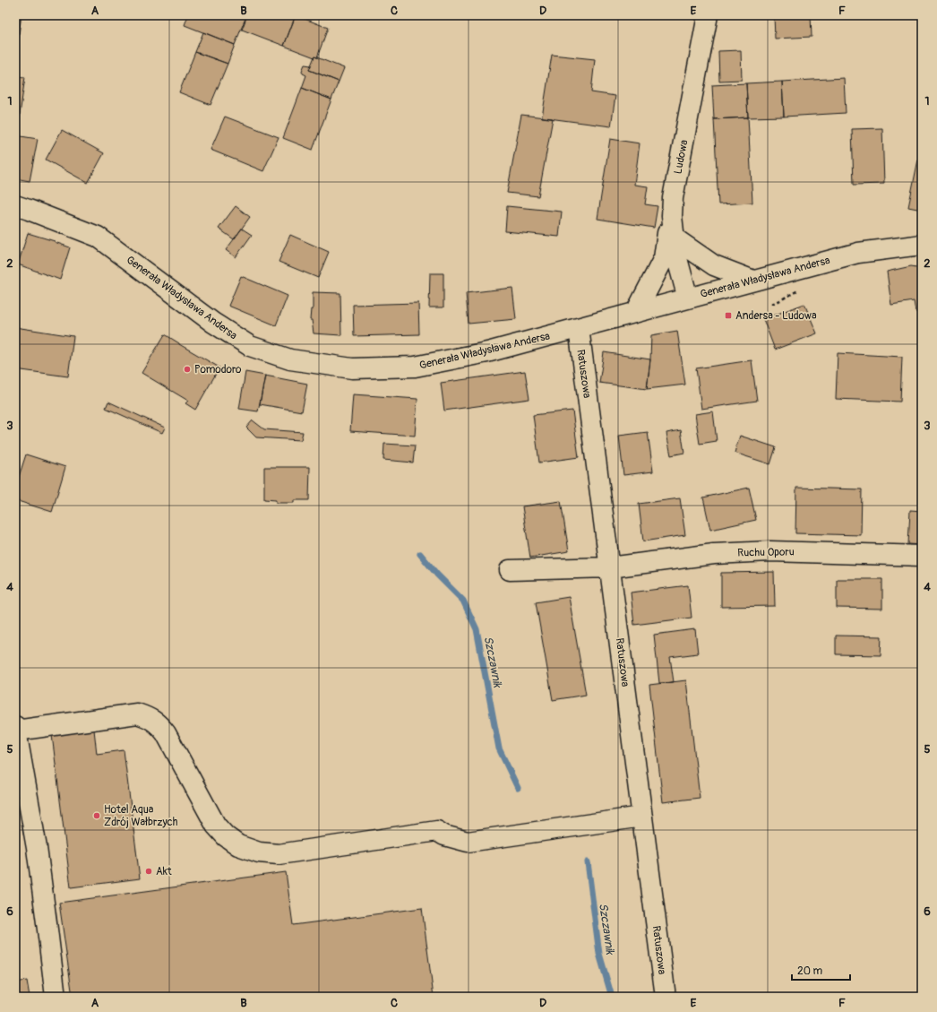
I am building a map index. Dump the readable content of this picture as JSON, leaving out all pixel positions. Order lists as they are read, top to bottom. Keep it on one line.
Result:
{"streets":{"street":["Ludowa","Generała Władysława Andersa","Ratuszowa","Ruchu Oporu"]},"crossings":[["Ludowa","Generała Władysława Andersa"],["Generała Władysława Andersa","Ratuszowa"],["Ratuszowa","Ruchu Oporu"]],"water":["Szczawnik"],"places":{"transit":["Andersa - Ludowa"],"other":["Pomodoro","Hotel Aqua Zdrój Wałbrzych","Akt"]},"scale_bar":"20 m","grid":{"columns":["A","B","C","D","E","F"],"rows":["1","2","3","4","5","6"]}}
